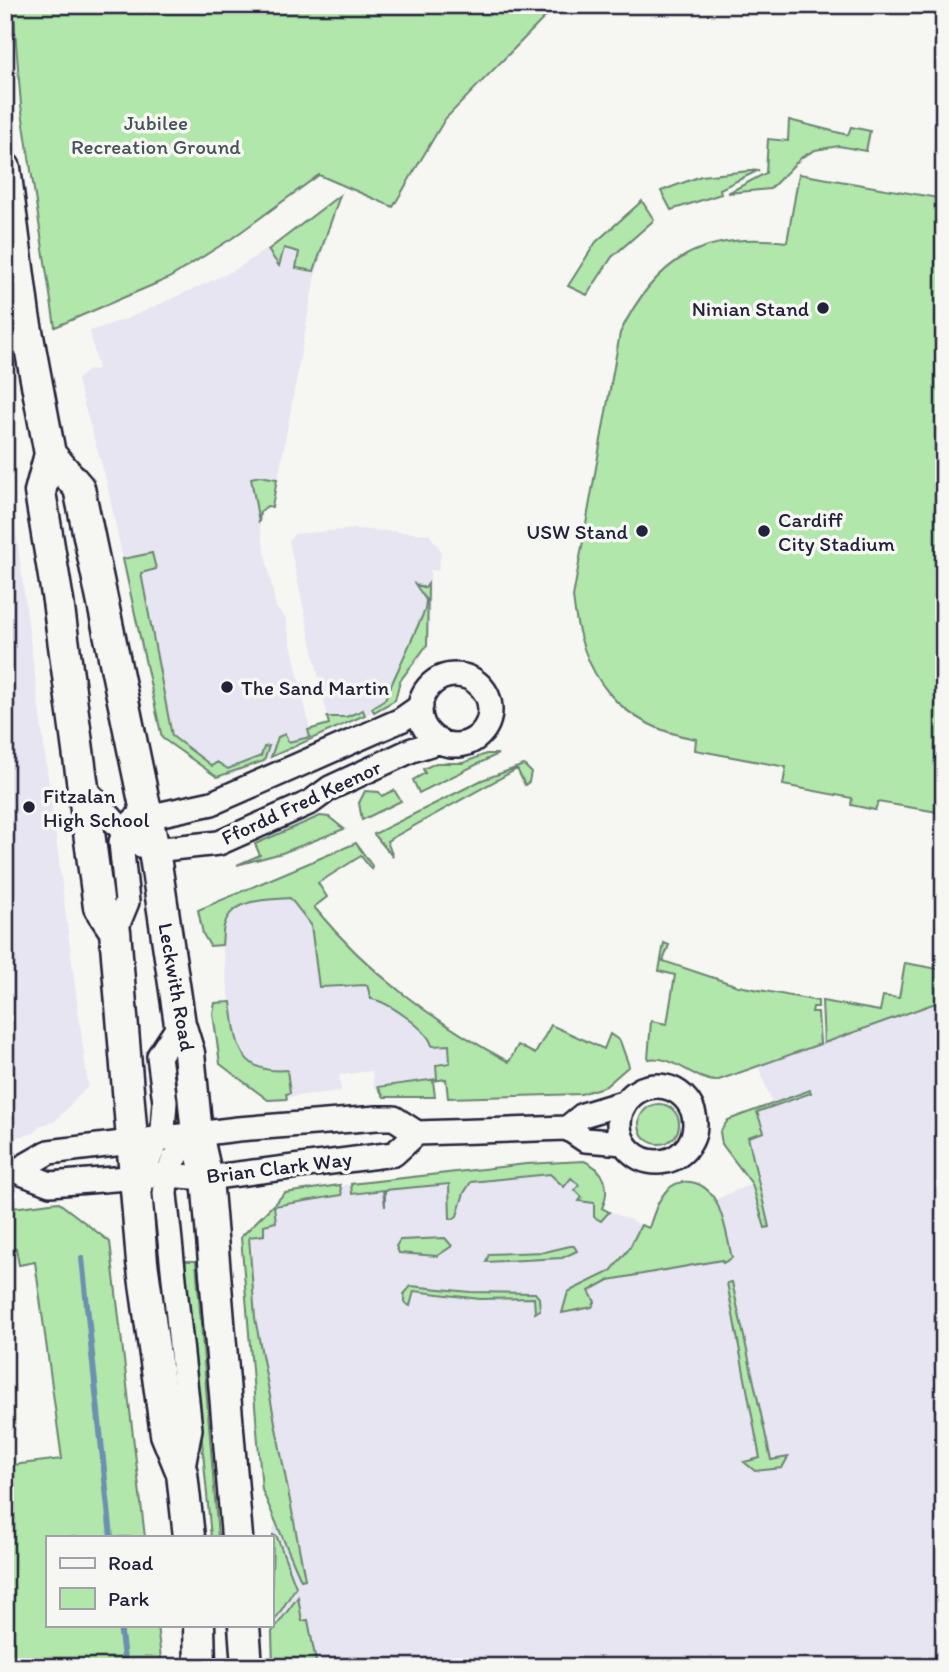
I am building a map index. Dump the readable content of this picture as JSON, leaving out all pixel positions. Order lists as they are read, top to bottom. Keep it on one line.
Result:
{"streets":{"main road":["Leckwith Road"],"street":["Ffordd Fred Keenor","Brian Clark Way"]},"crossings":[["Ffordd Fred Keenor","Leckwith Road"],["Leckwith Road","Brian Clark Way"]],"parks":["Jubilee Recreation Ground"],"places":["Ninian Stand","USW Stand","Cardiff City Stadium","The Sand Martin","Fitzalan High School"],"legend":["Road","Park"]}
